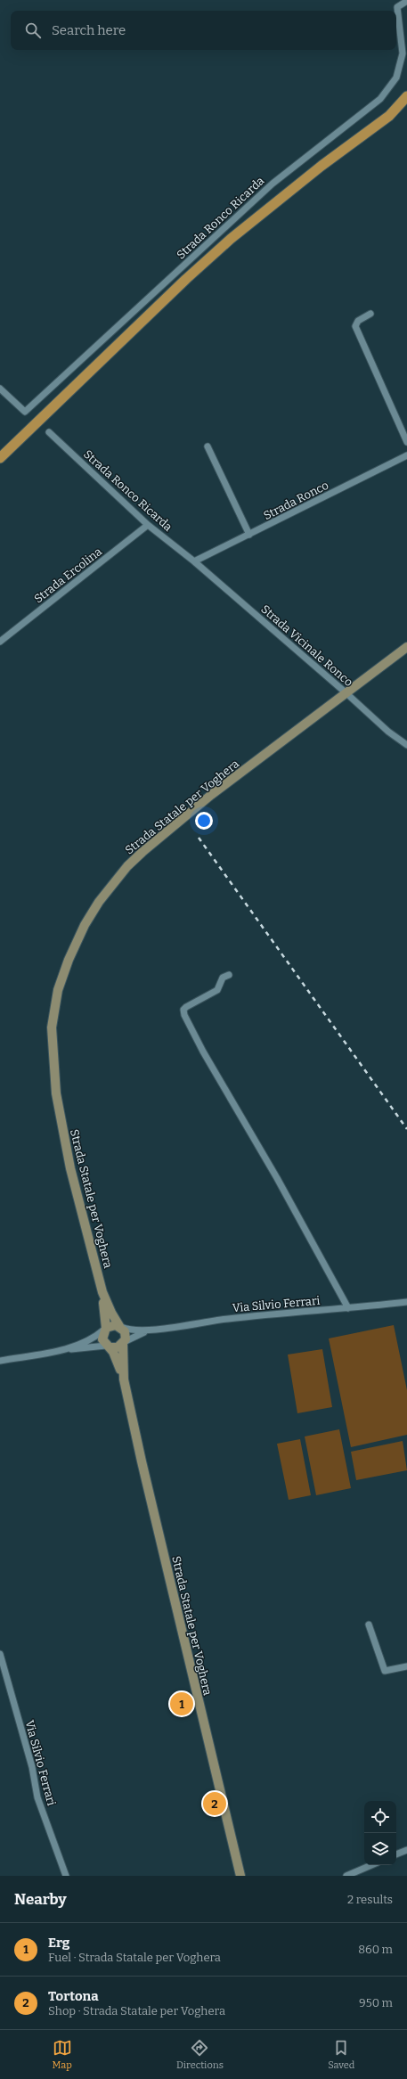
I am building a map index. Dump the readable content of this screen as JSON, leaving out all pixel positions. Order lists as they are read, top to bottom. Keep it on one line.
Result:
{"streets":{"main road":["Strada Statale per Voghera"],"street":["Strada Ronco Ricarda","Strada Ronco","Strada Ercolina","Strada Vicinale Ronco","Via Silvio Ferrari"]},"crossings":[["Strada Ronco Ricarda","Strada Ronco"],["Strada Ronco Ricarda","Strada Ercolina"],["Strada Ronco Ricarda","Strada Vicinale Ronco"],["Strada Ronco","Strada Vicinale Ronco"],["Strada Vicinale Ronco","Strada Statale per Voghera"],["Strada Statale per Voghera","Via Silvio Ferrari"]],"page":{"search":"Search here","pins":["1","2"],"heading":["Nearby","2 results"],"list":[{"mark":"1","name":"Erg","note":"Fuel · Strada Statale per Voghera","value":"860 m"},{"mark":"2","name":"Tortona","note":"Shop · Strada Statale per Voghera","value":"950 m"}],"nav":["Map","Directions","Saved"]}}
